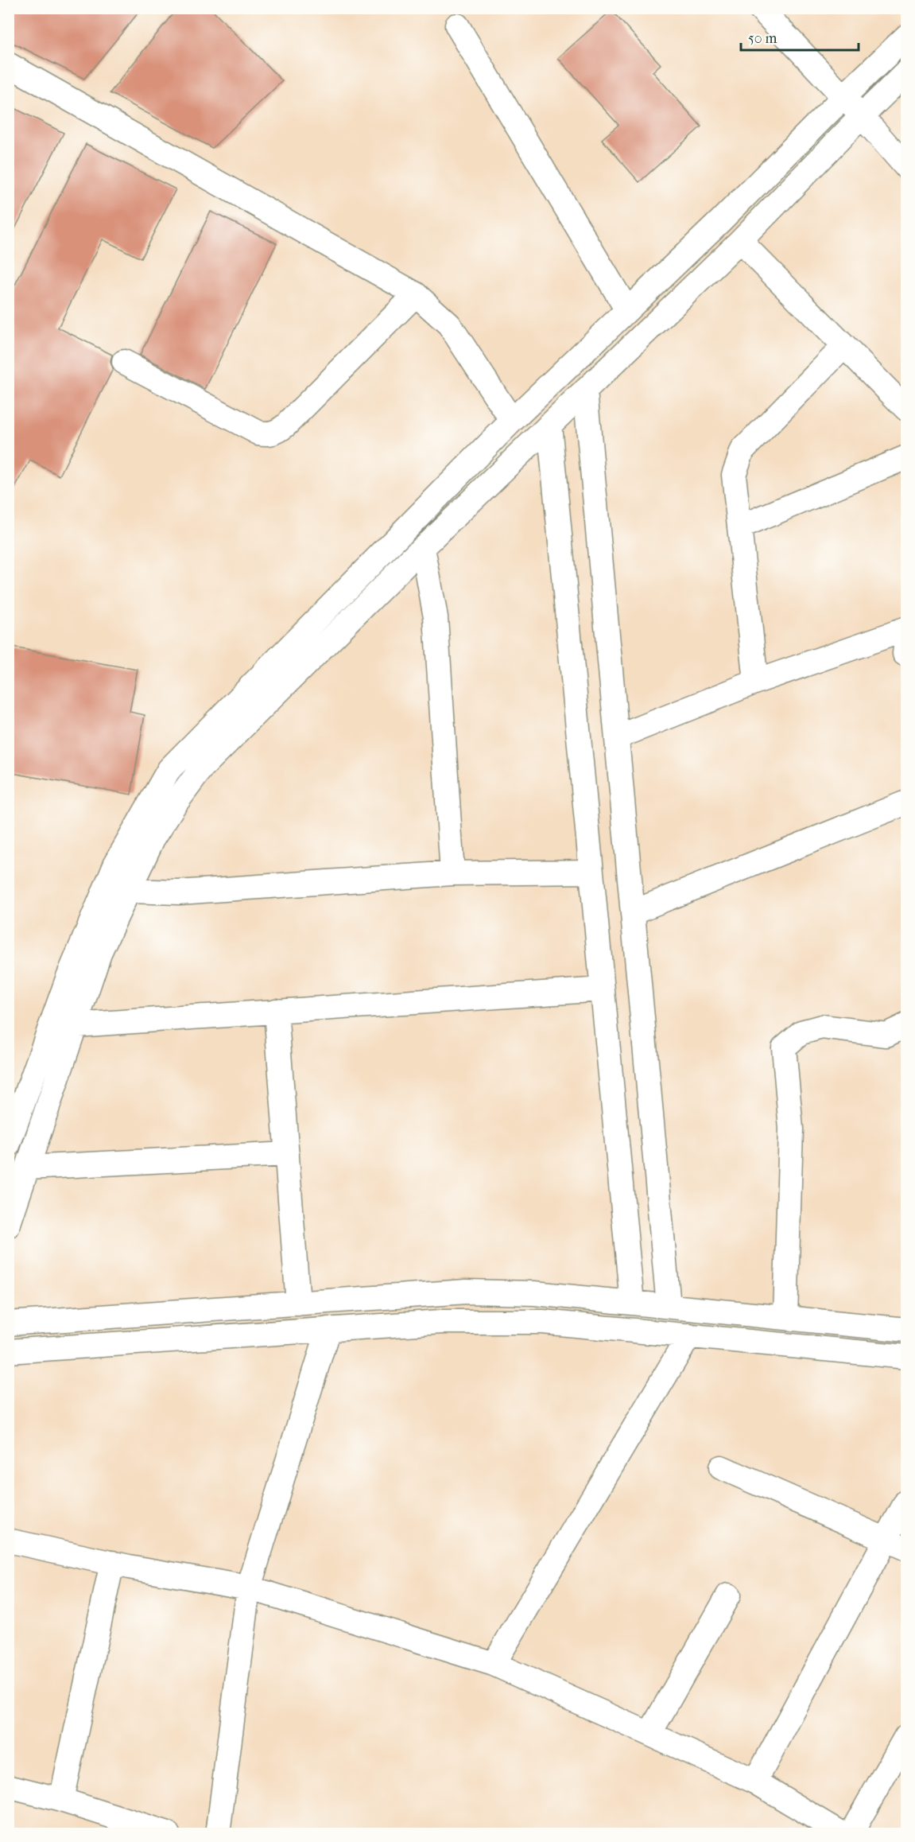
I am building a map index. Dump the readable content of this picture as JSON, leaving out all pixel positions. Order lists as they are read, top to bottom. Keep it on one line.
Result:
{"scale_bar":"50 m"}
